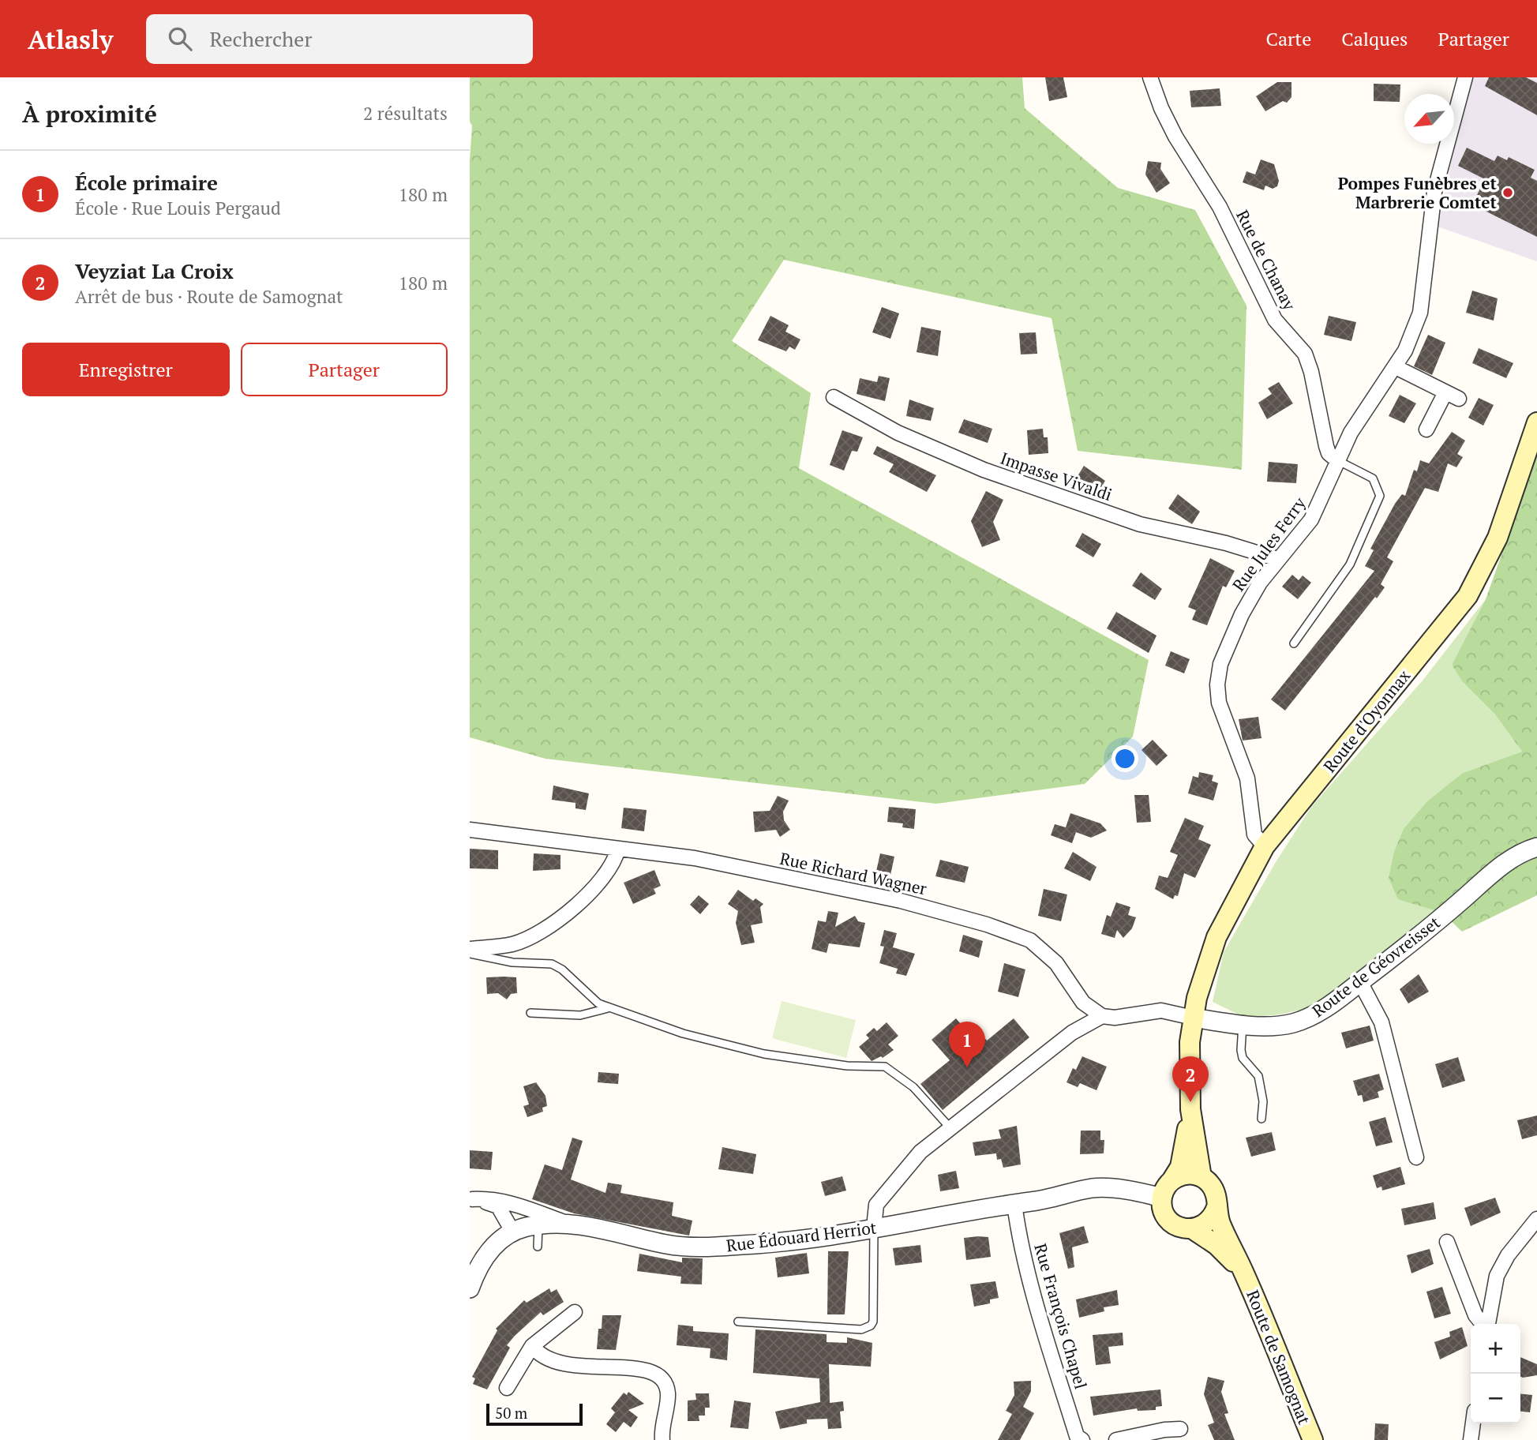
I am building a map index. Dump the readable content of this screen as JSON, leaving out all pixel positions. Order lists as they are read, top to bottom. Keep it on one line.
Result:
{"streets":{"main road":["Route d'Oyonnax","Route de Samognat"],"street":["Rue de Chanay","Impasse Vivaldi","Rue Jules Ferry","Rue Richard Wagner","Route de Géovreisset","Rue Édouard Herriot","Rue François Chapel"]},"crossings":[["Rue de Chanay","Rue Jules Ferry"],["Impasse Vivaldi","Rue Jules Ferry"],["Rue Jules Ferry","Route d'Oyonnax"],["Route d'Oyonnax","Route de Géovreisset"],["Rue Édouard Herriot","Rue François Chapel"],["Rue Édouard Herriot","Route de Samognat"]],"places":["Pompes Funèbres et Marbrerie Comtet"],"scale_bar":"50 m","north":"bottom left","page":{"header":"Atlasly","search":"Rechercher","nav":["Carte","Calques","Partager"],"heading":["À proximité","2 résultats"],"list":[{"mark":"1","name":"École primaire","note":"École · Rue Louis Pergaud","value":"180 m"},{"mark":"2","name":"Veyziat La Croix","note":"Arrêt de bus · Route de Samognat","value":"180 m"}],"buttons":["Enregistrer","Partager"],"pins":["1","2"],"map_buttons":["+","−"],"scale":"50 m"}}
